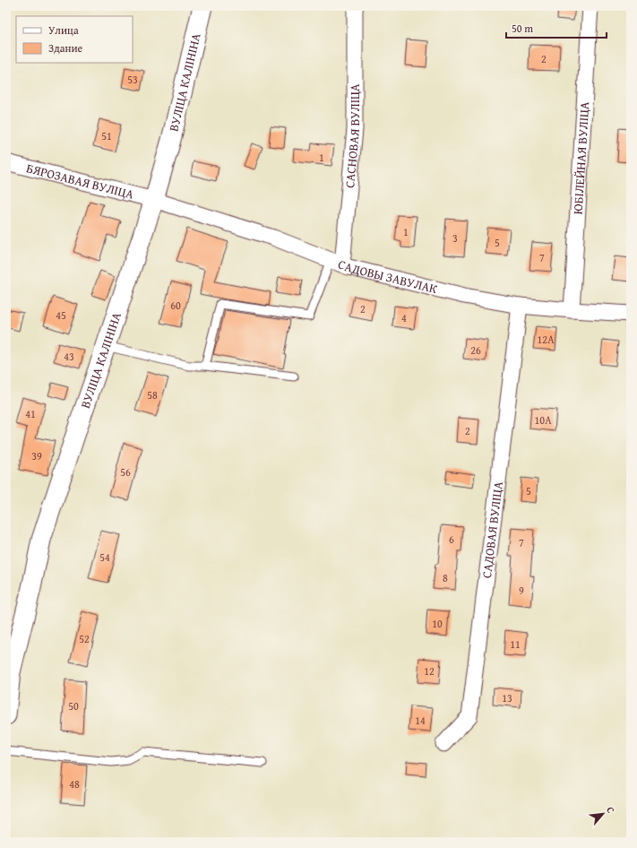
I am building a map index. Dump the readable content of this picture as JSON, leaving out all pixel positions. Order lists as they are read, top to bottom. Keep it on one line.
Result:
{"streets":{"street":["ВУЛІЦА КАЛІНІНА","САСНОВАЯ ВУЛІЦА","ЮБІЛЕЙНАЯ ВУЛІЦА","БЯРОЗАВАЯ ВУЛІЦА","САДОВЫ ЗАВУЛАК","САДОВАЯ ВУЛІЦА"]},"crossings":[["ВУЛІЦА КАЛІНІНА","БЯРОЗАВАЯ ВУЛІЦА"],["ВУЛІЦА КАЛІНІНА","САДОВЫ ЗАВУЛАК"],["САСНОВАЯ ВУЛІЦА","САДОВЫ ЗАВУЛАК"],["ЮБІЛЕЙНАЯ ВУЛІЦА","САДОВЫ ЗАВУЛАК"],["БЯРОЗАВАЯ ВУЛІЦА","САДОВЫ ЗАВУЛАК"],["САДОВЫ ЗАВУЛАК","САДОВАЯ ВУЛІЦА"]],"house_numbers":["2","53","51","1","1","3","5","7","60","2","45","4","12А","26","43","58","41","10А","2","39","56","5","6","7","54","8","9","10","52","11","12","13","50","14","48"],"legend":["Улица","Здание"],"scale_bar":"50 m","north":"top right"}
